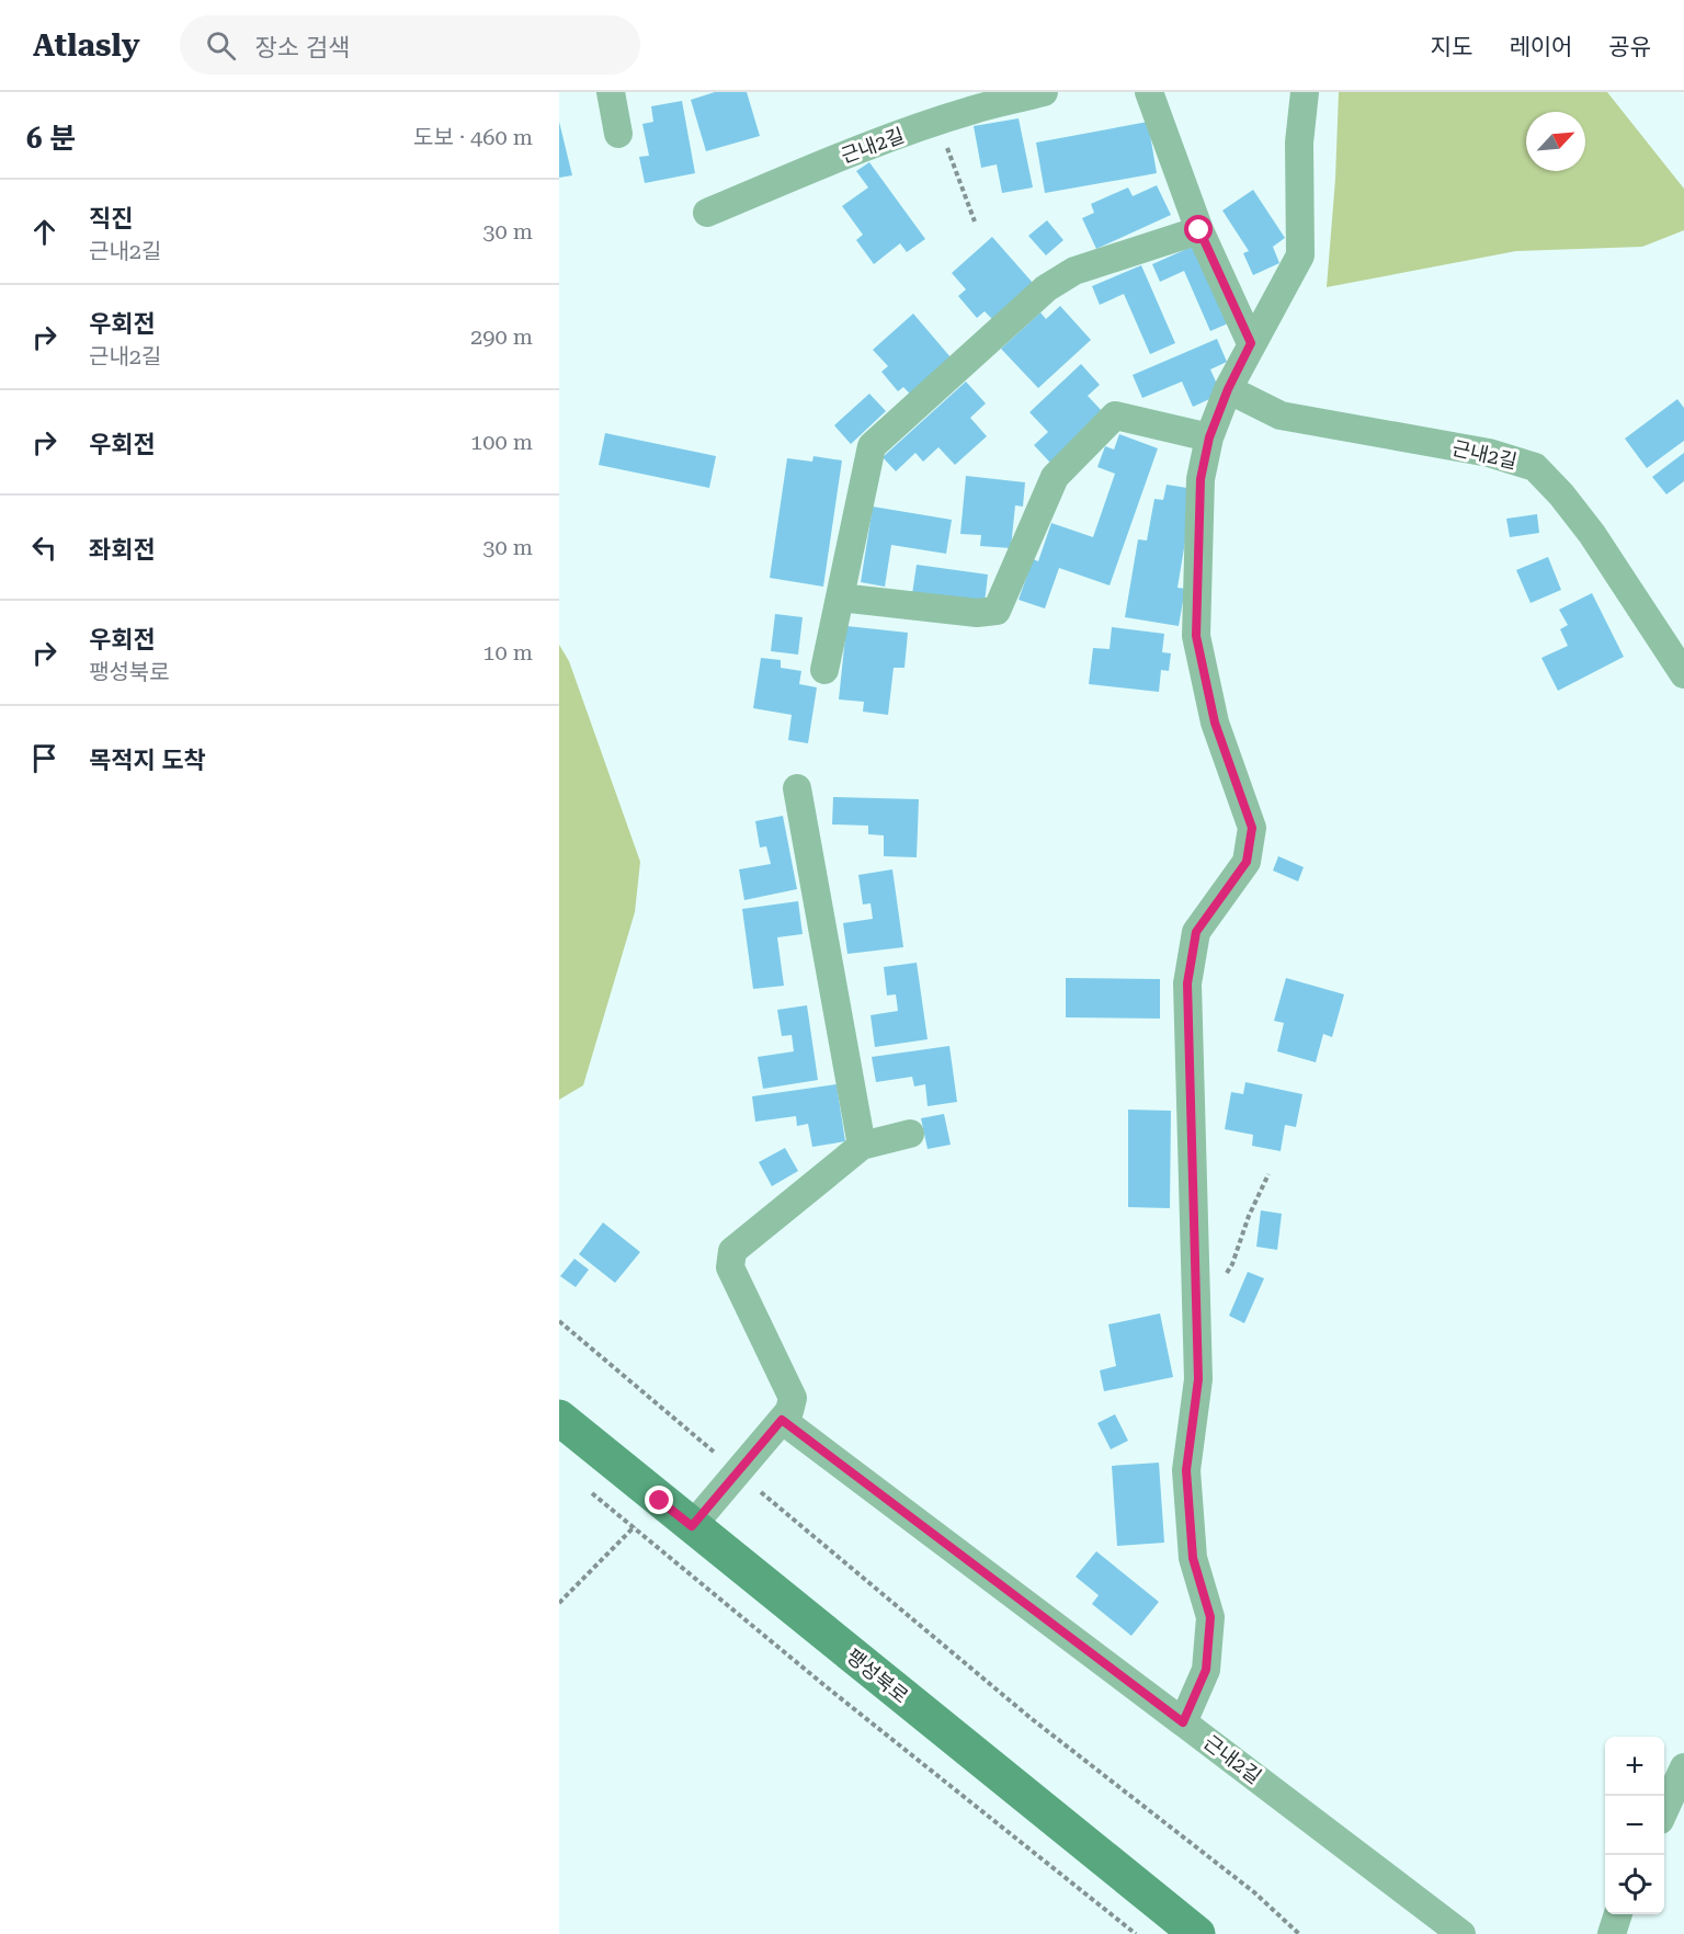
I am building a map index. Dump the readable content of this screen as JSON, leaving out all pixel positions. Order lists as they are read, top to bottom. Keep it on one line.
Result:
{"streets":{"main road":["팽성북로"],"street":["근내2길"]},"north":"top right","page":{"header":"Atlasly","search":"장소 검색","nav":["지도","레이어","공유"],"heading":["6 분","도보 · 460 m"],"list":[["직진","근내2길","30 m"],["우회전","근내2길","290 m"],["우회전","100 m"],["좌회전","30 m"],["우회전","팽성북로","10 m"],"목적지 도착"],"map_buttons":["+","−"]}}
